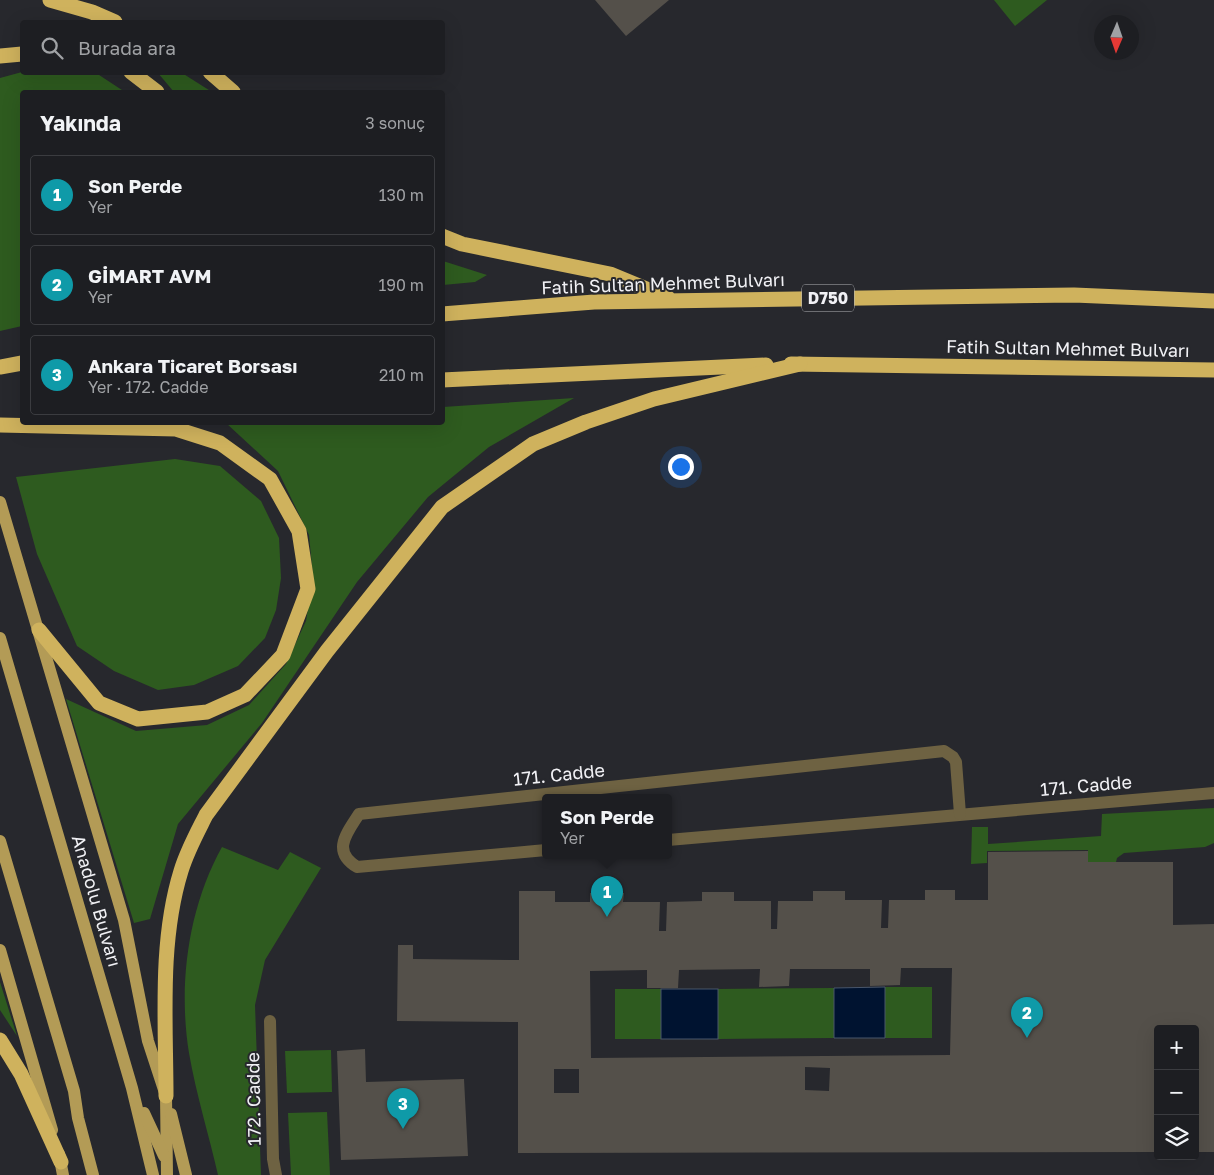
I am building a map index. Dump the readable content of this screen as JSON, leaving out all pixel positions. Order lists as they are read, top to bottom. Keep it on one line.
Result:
{"streets":{"highway":["Fatih Sultan Mehmet Bulvarı","D750"],"main road":["Anadolu Bulvarı"],"street":["171. Cadde","172. Cadde"]},"north":"bottom","page":{"search":"Burada ara","heading":["Yakında","3 sonuç"],"list":[{"mark":"1","name":"Son Perde","note":"Yer","value":"130 m"},{"mark":"2","name":"GİMART AVM","note":"Yer","value":"190 m"},{"mark":"3","name":"Ankara Ticaret Borsası","note":"Yer · 172. Cadde","value":"210 m"}],"popup":["Son Perde","Yer"],"pins":["1","2","3"],"map_buttons":["+","−"]}}
